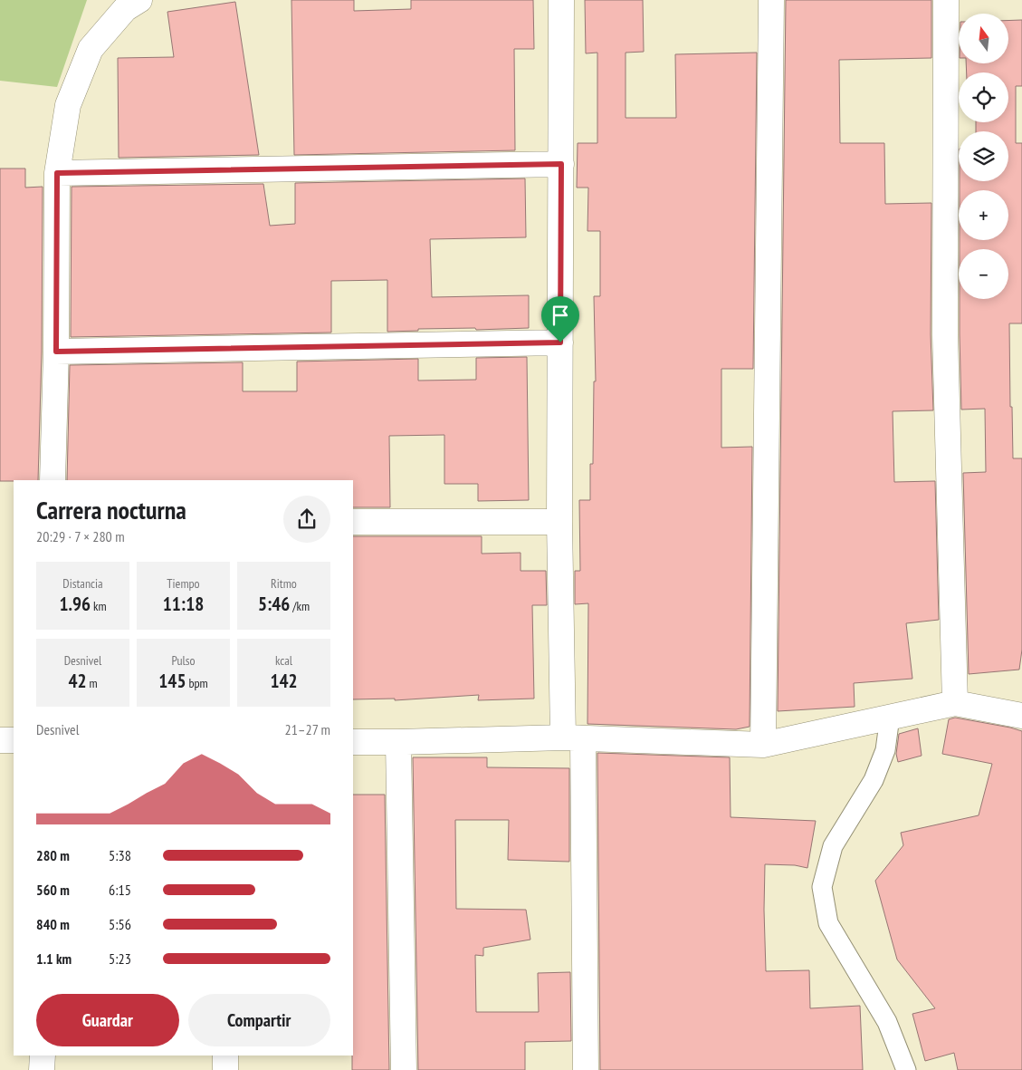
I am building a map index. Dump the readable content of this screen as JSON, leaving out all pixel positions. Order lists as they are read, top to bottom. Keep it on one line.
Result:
{"north":"top","page":{"map_buttons":["+","−"],"heading":["Carrera nocturna","20:29 · 7 × 280 m"],"stats":[["Distancia","1.96 km"],["Tiempo","11:18"],["Ritmo","5:46 /km"],["Desnivel","42 m"],["Pulso","145 bpm"],["kcal","142"]],"chart":["Desnivel","21–27 m"],"list":[{"name":"280 m","note":"5:38"},{"name":"560 m","note":"6:15"},{"name":"840 m","note":"5:56"},{"name":"1.1 km","note":"5:23"}],"buttons":["Guardar","Compartir"]}}
